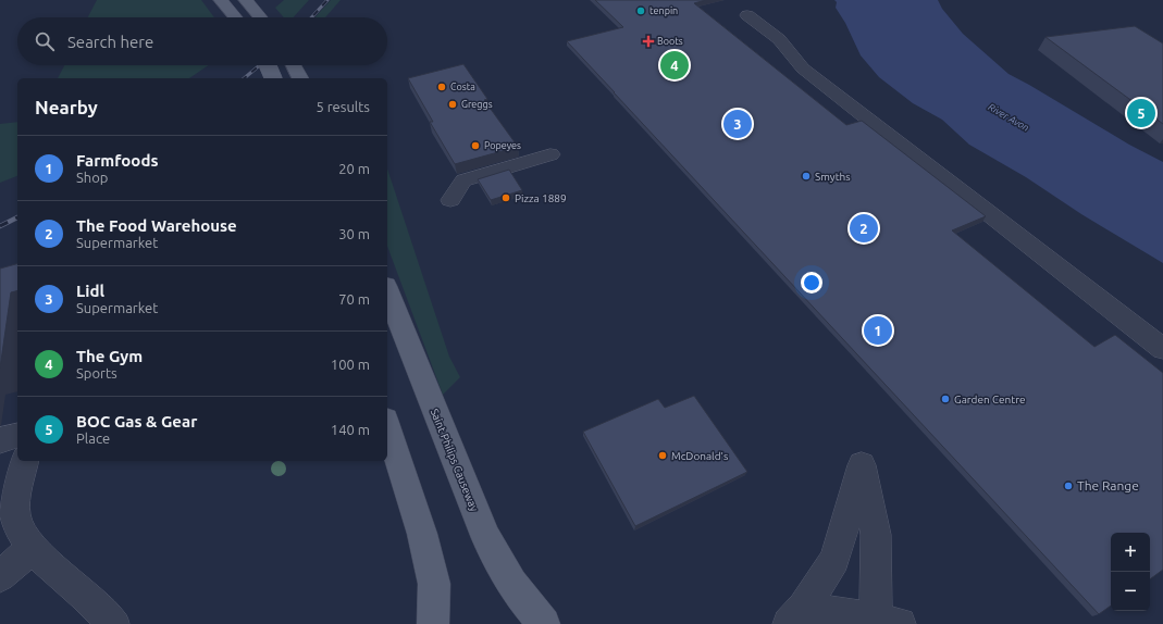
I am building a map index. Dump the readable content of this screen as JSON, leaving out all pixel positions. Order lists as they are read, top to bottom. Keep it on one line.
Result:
{"streets":{"main road":["Saint Philips Causeway"]},"water":["River Avon"],"places":{"other":["tenpin","Costa","Greggs","Popeyes","Smyths","Pizza 1889","Garden Centre","McDonald's","The Range"],"health":["Boots"]},"page":{"search":"Search here","pins":["4","5","3","2","1"],"heading":["Nearby","5 results"],"list":[{"mark":"1","name":"Farmfoods","note":"Shop","value":"20 m"},{"mark":"2","name":"The Food Warehouse","note":"Supermarket","value":"30 m"},{"mark":"3","name":"Lidl","note":"Supermarket","value":"70 m"},{"mark":"4","name":"The Gym","note":"Sports","value":"100 m"},{"mark":"5","name":"BOC Gas & Gear","note":"Place","value":"140 m"}],"map_buttons":["+","−"]}}
